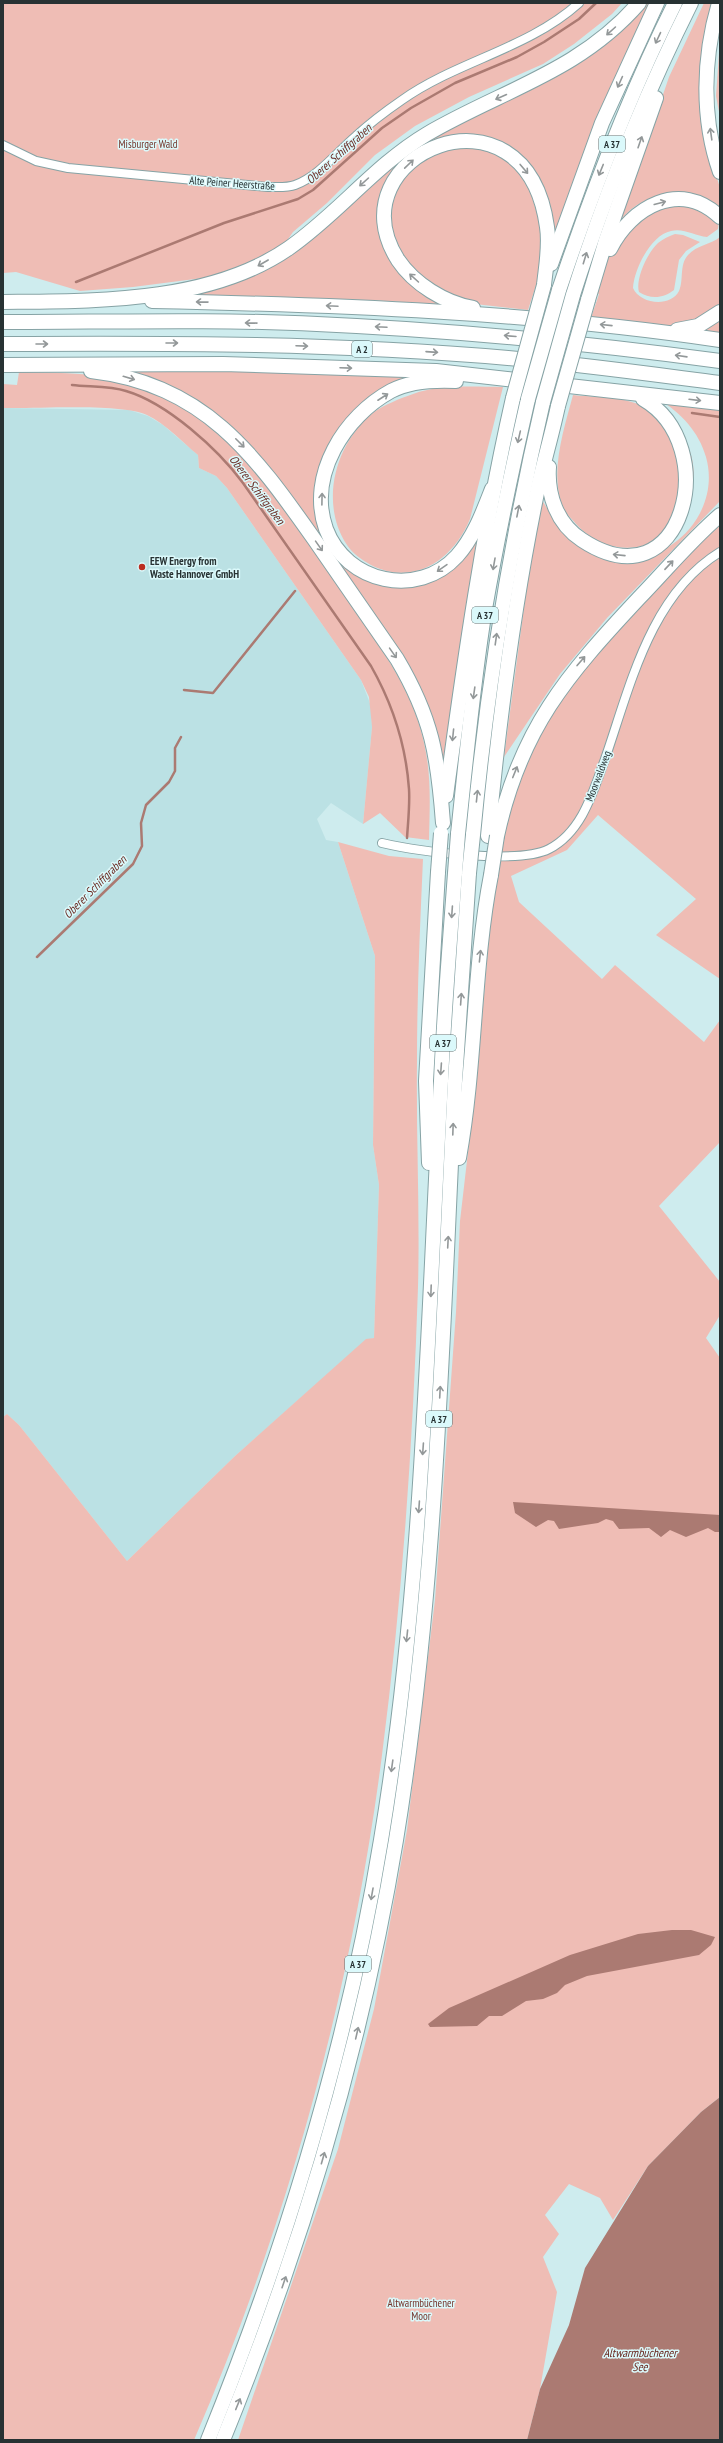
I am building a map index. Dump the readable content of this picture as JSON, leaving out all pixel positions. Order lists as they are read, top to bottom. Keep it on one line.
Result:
{"streets":{"highway":["A 37","A 2"],"street":["Alte Peiner Heerstraße","Moorwaldweg"]},"water":["Oberer Schiffgraben","Altwarmbüchener See"],"parks":["Misburger Wald","Altwarmbüchener Moor"],"places":["EEW Energy from Waste Hannover GmbH"]}
